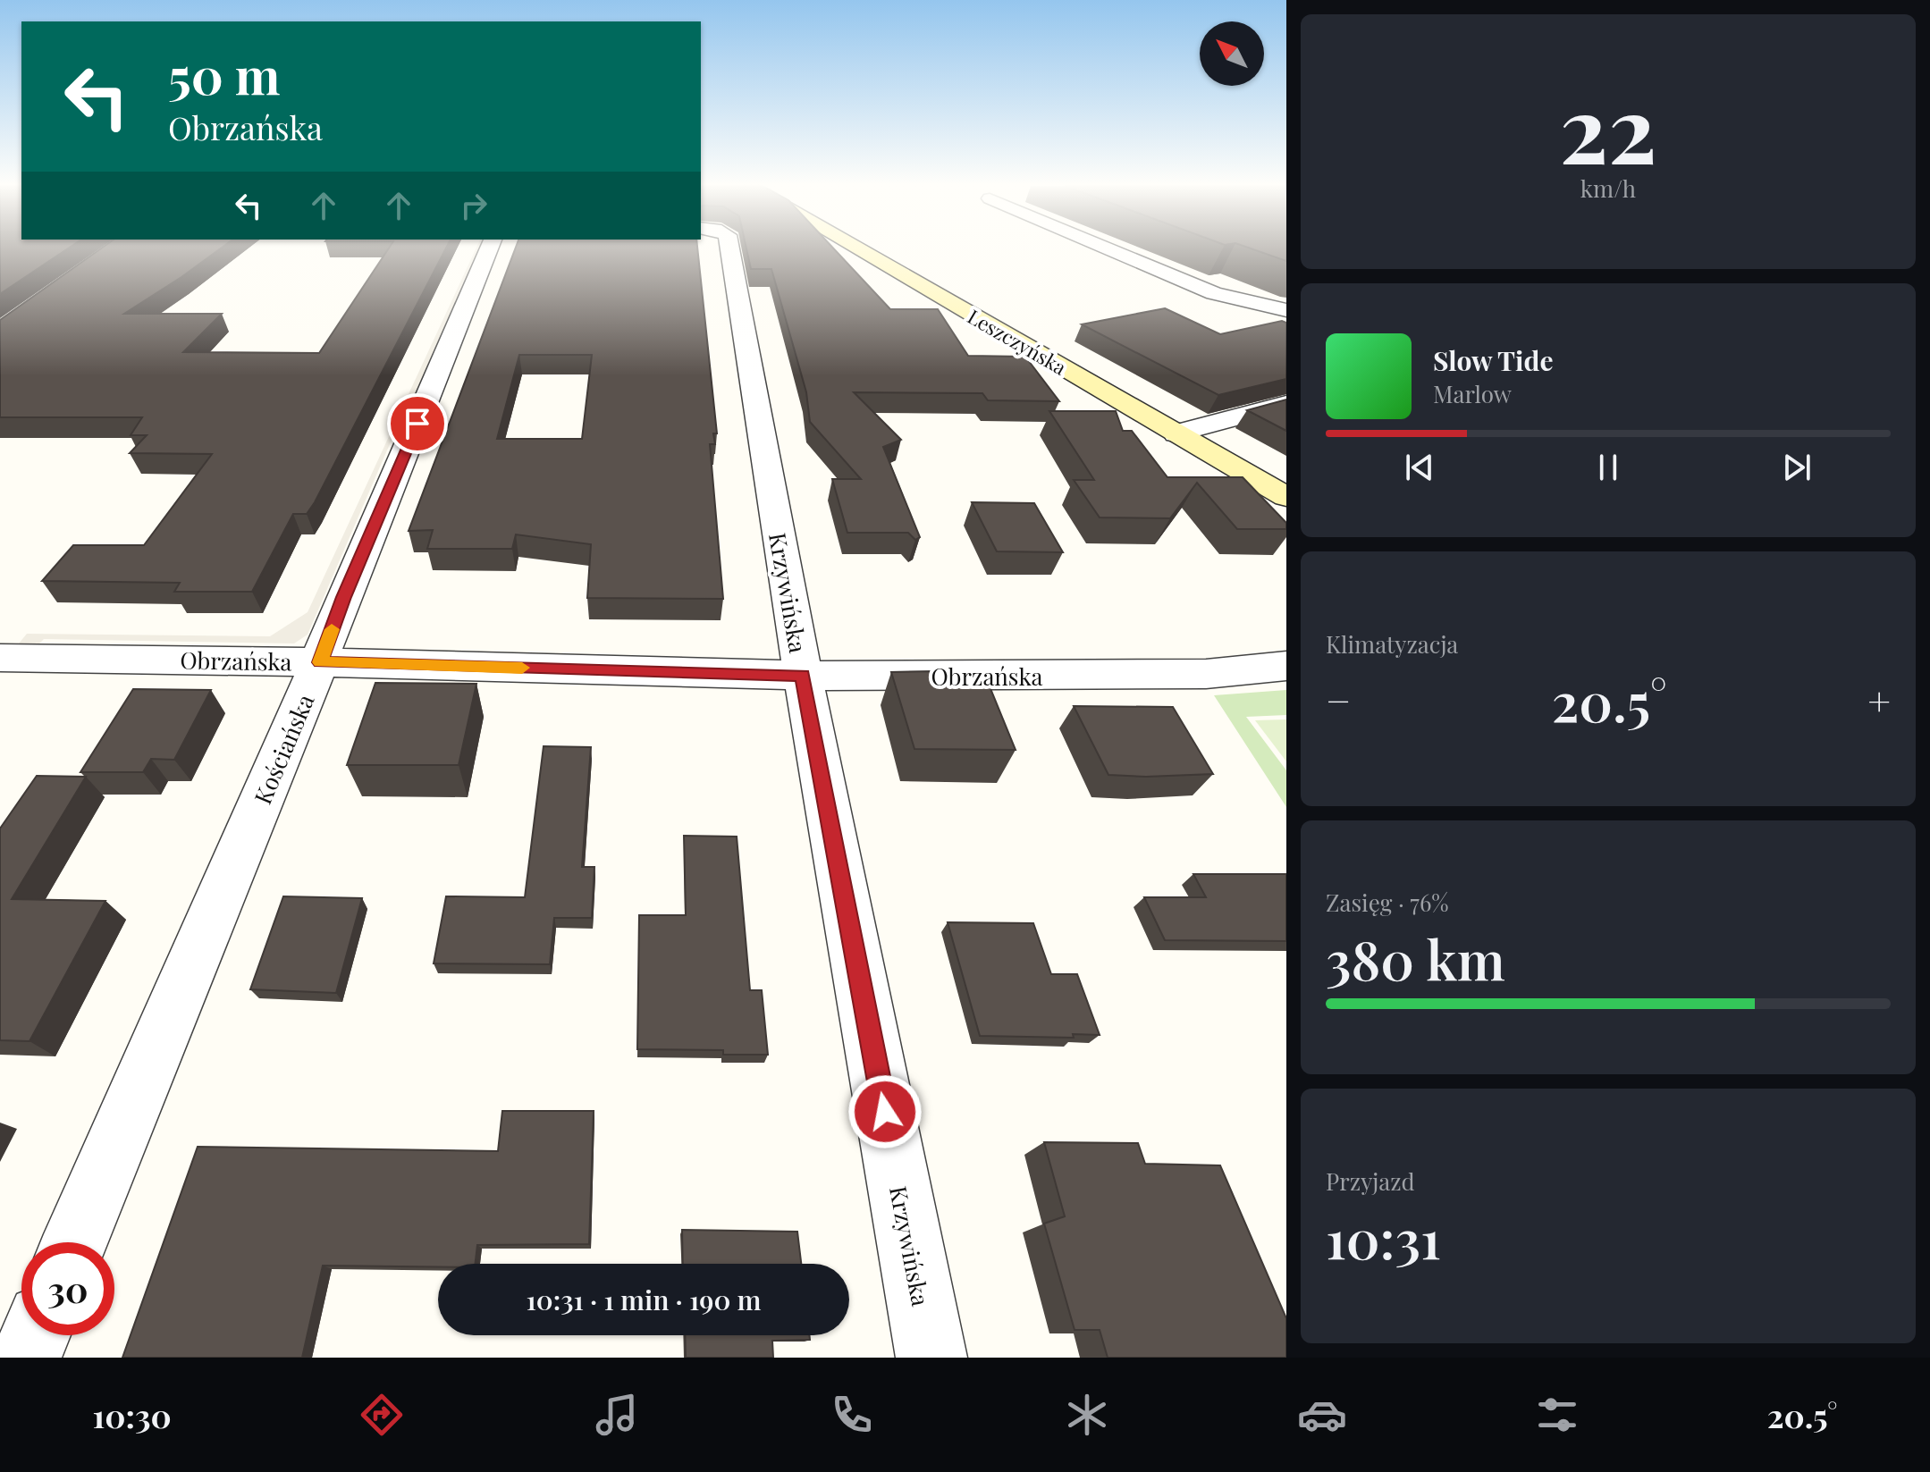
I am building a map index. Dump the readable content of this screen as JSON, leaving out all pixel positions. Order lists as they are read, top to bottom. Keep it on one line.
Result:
{"streets":{"street":["Leszczyńska","Krzywińska","Obrzańska","Kościańska"]},"crossings":[["Krzywińska","Obrzańska"],["Obrzańska","Kościańska"]],"north":"top left","page":{"tile":[["22","km/h"],"Klimatyzacja",["Zasięg · 76%","380 km"],["Przyjazd","10:31"]],"turn":["50 m","Obrzańska"],"song":["Slow Tide","Marlow"],"heat":["−","20.5°","+"],"limit":"30","trip":"10:31 · 1 min · 190 m","tabs":["10:30","20.5°"]}}
